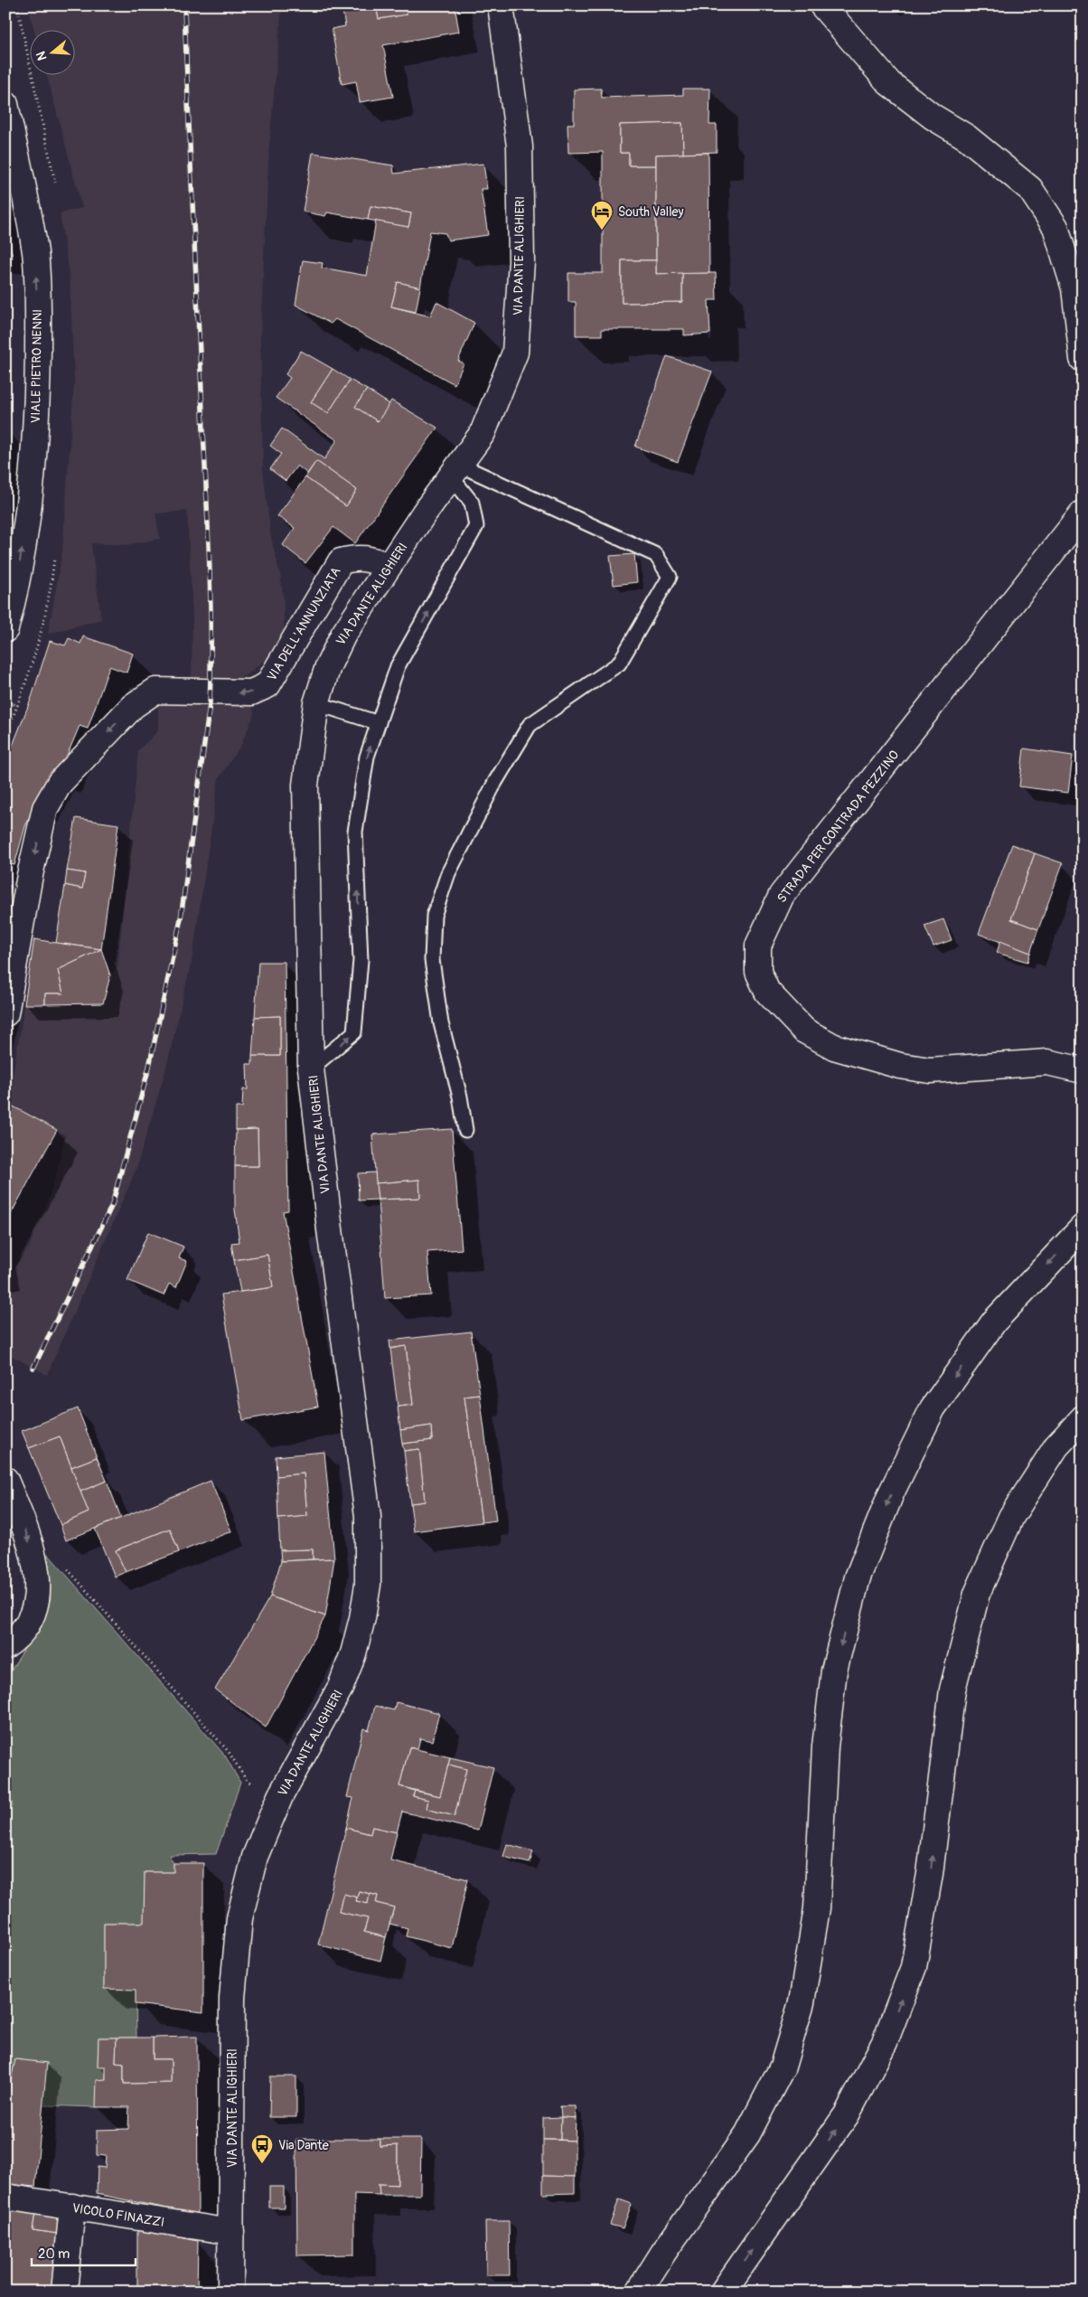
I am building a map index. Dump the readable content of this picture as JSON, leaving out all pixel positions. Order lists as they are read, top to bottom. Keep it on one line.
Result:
{"streets":{"street":["VIA DANTE ALIGHIERI","VIALE PIETRO NENNI","VIA DELL'ANNUNZIATA","STRADA PER CONTRADA PEZZINO","VICOLO FINAZZI"]},"crossings":[["VIA DANTE ALIGHIERI","VIA DELL'ANNUNZIATA"],["VIA DANTE ALIGHIERI","VICOLO FINAZZI"]],"one_way":["VIALE PIETRO NENNI","VIA DELL'ANNUNZIATA"],"places":{"hotel":["South Valley"],"bus stop":["Via Dante"]},"scale_bar":"20 m","north":"left"}
